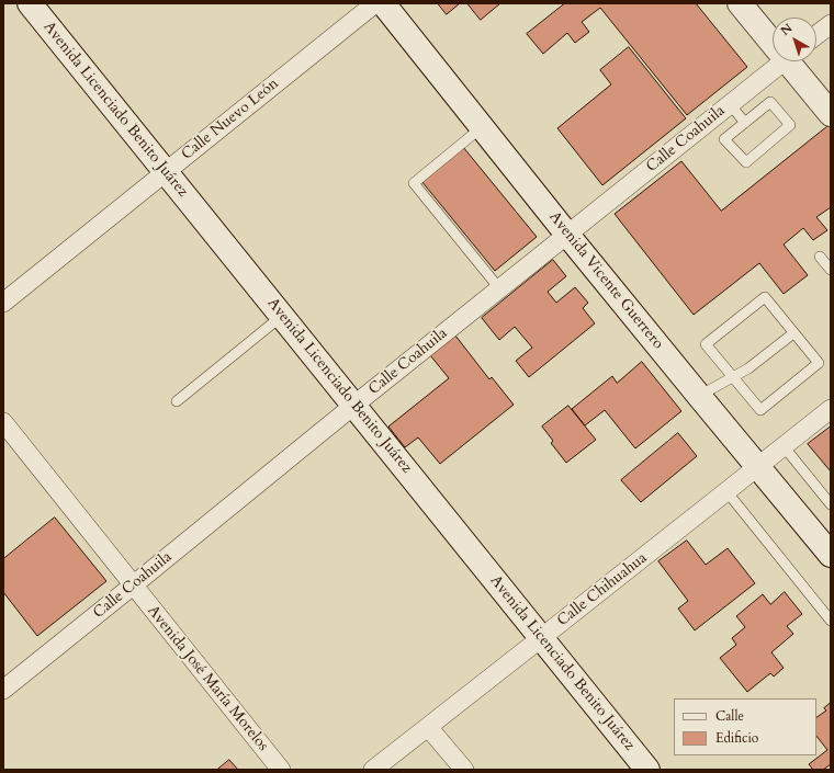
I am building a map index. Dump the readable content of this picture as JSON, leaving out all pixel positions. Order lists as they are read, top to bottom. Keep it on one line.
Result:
{"streets":{"main road":["Avenida Licenciado Benito Juárez","Avenida Vicente Guerrero"],"street":["Calle Nuevo León","Calle Coahuila","Calle Chihuahua","Avenida José María Morelos"]},"crossings":[["Avenida Licenciado Benito Juárez","Calle Nuevo León"],["Avenida Licenciado Benito Juárez","Calle Coahuila"],["Avenida Licenciado Benito Juárez","Calle Chihuahua"],["Calle Coahuila","Avenida Vicente Guerrero"],["Calle Coahuila","Avenida José María Morelos"],["Avenida Vicente Guerrero","Calle Chihuahua"]],"legend":["Calle","Edificio"],"north":"top left"}
